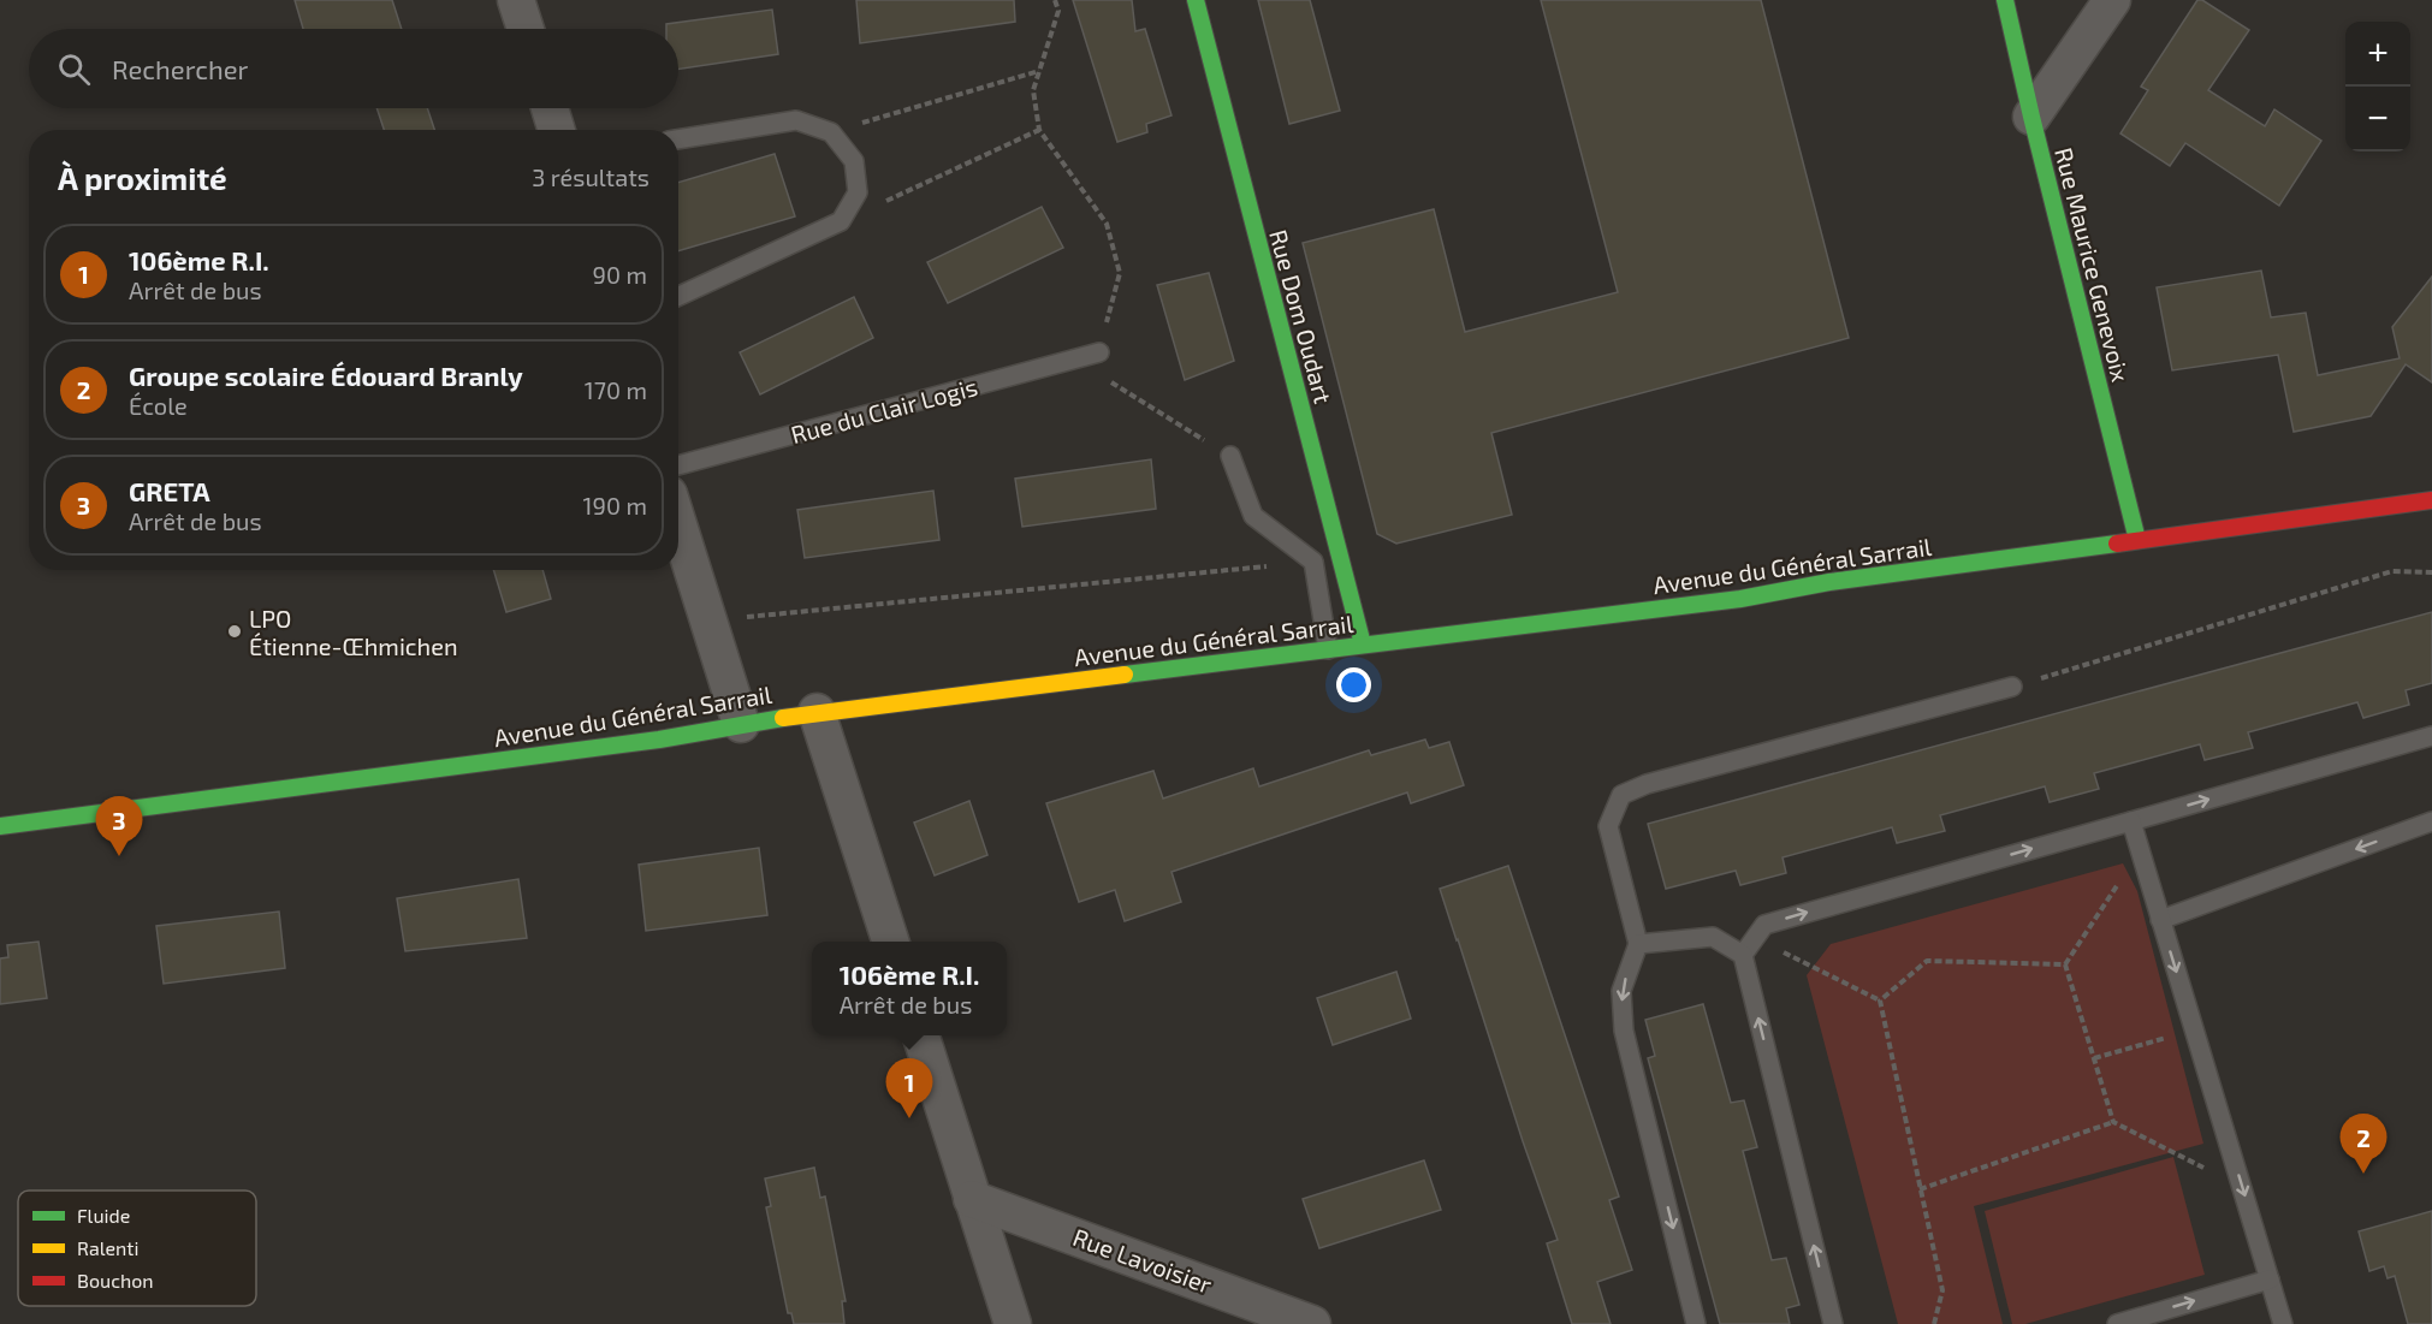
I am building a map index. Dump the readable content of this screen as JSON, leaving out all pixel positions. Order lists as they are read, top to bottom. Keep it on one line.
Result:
{"streets":{"main road":["Rue Maurice Genevoix","Rue Dom Oudart","Avenue du Général Sarrail"],"street":["Rue Lavoisier"],"lane":["Rue du Clair Logis"]},"crossings":[["Rue Maurice Genevoix","Avenue du Général Sarrail"],["Rue Dom Oudart","Avenue du Général Sarrail"]],"places":["LPO Étienne-Œhmichen"],"legend":["Fluide","Ralenti","Bouchon"],"page":{"map_buttons":["+","−"],"search":"Rechercher","heading":["À proximité","3 résultats"],"list":[{"mark":"1","name":"106ème R.I.","note":"Arrêt de bus","value":"90 m"},{"mark":"2","name":"Groupe scolaire Édouard Branly","note":"École","value":"170 m"},{"mark":"3","name":"GRETA","note":"Arrêt de bus","value":"190 m"}],"pins":["3","1","2"],"popup":["106ème R.I.","Arrêt de bus"]}}
